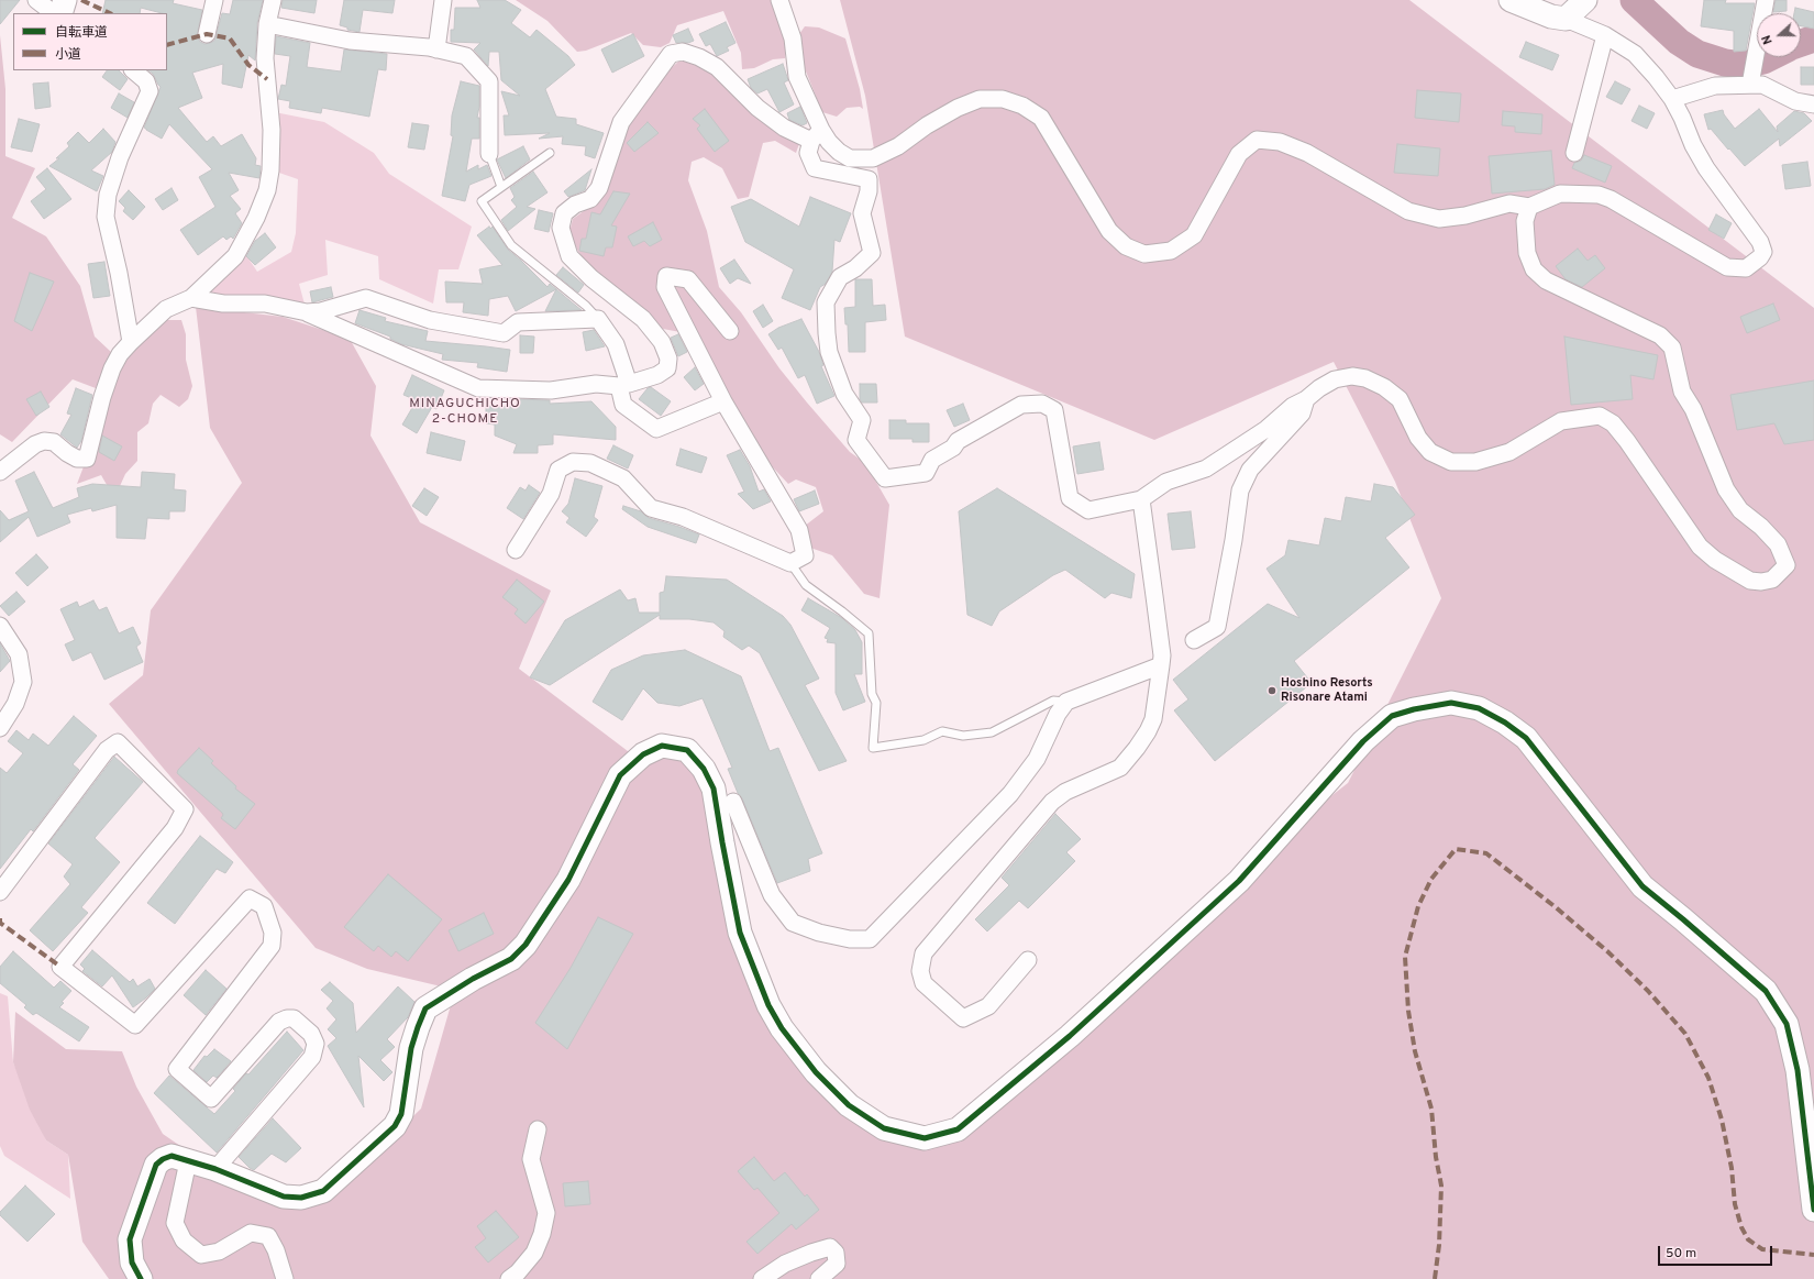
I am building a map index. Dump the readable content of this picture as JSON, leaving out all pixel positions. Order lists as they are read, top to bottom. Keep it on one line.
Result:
{"districts":["MINAGUCHICHO 2-CHOME"],"places":["Hoshino Resorts Risonare Atami"],"legend":["自転車道","小道"],"scale_bar":"50 m","north":"left"}
